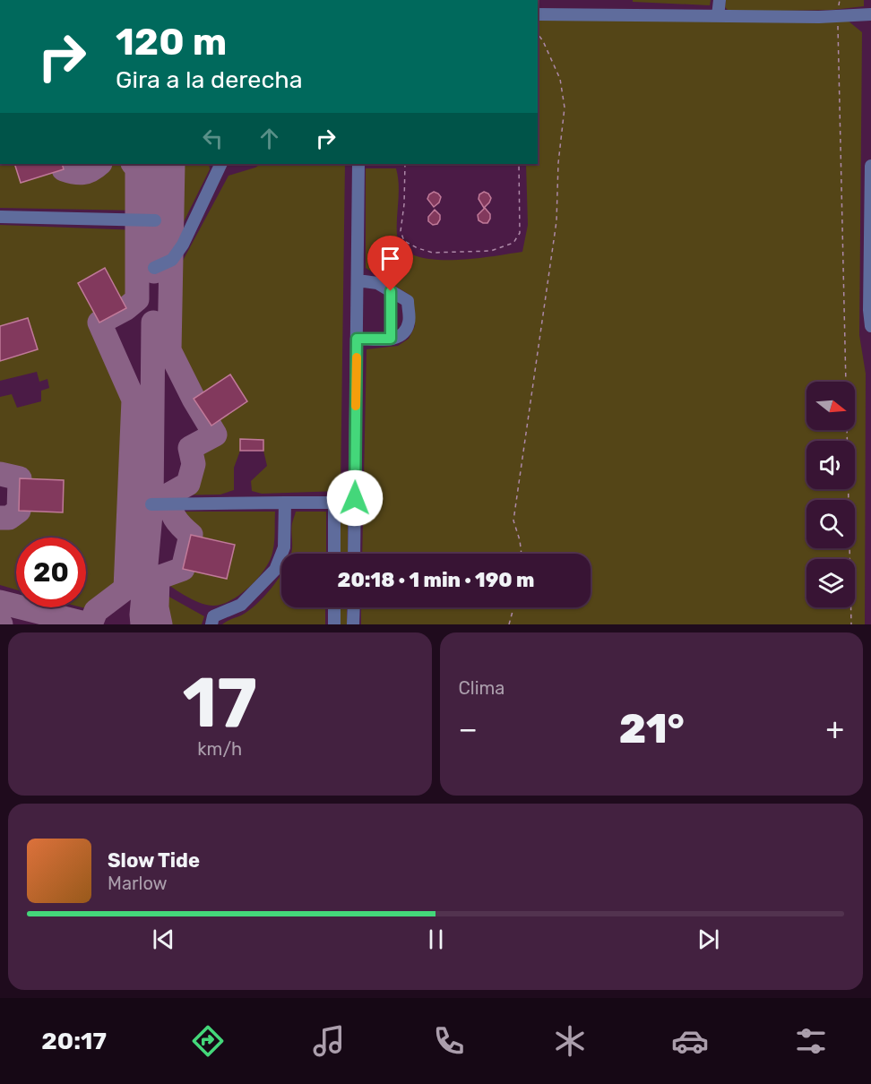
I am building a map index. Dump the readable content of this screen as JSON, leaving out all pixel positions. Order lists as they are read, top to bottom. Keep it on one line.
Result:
{"north":"right","page":{"turn":["120 m","Gira a la derecha"],"limit":"20","trip":"20:18 · 1 min · 190 m","tile":[["17","km/h"],"Clima"],"heat":["−","21°","+"],"song":["Slow Tide","Marlow"],"tabs":"20:17"}}
